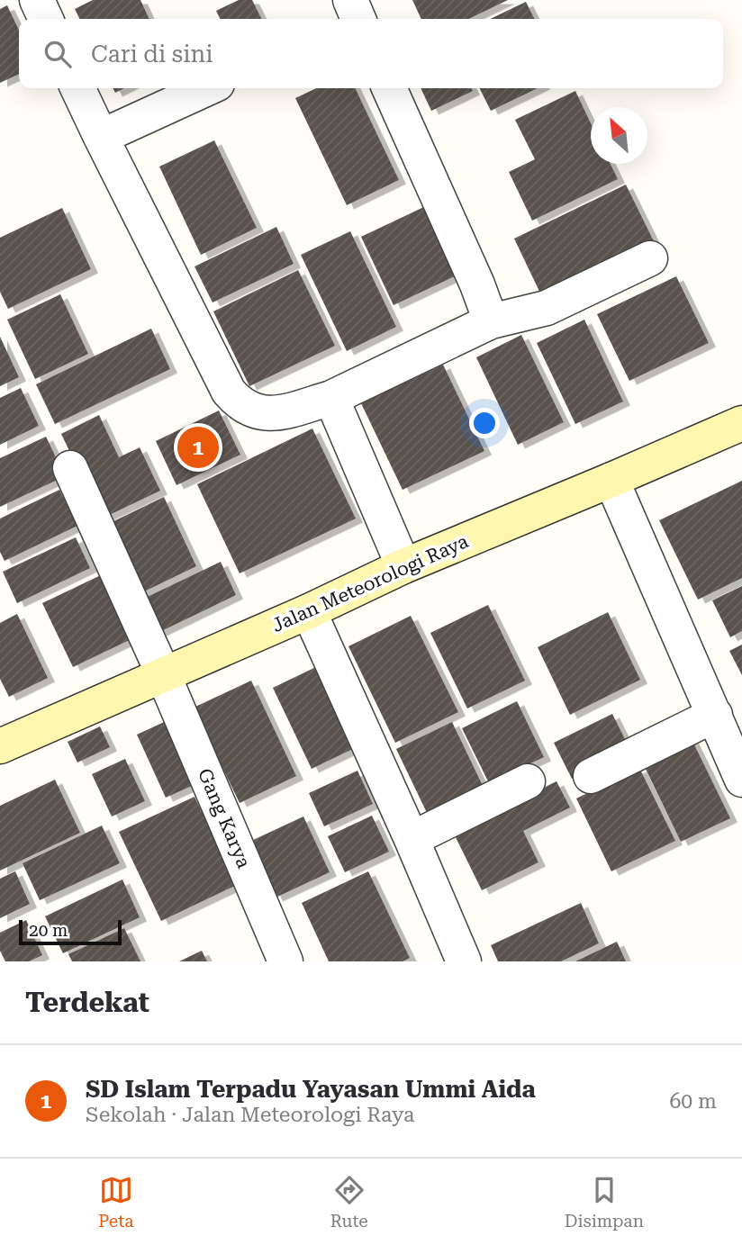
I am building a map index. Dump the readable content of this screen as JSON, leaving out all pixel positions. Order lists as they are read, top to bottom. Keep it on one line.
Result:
{"streets":{"main road":["Jalan Meteorologi Raya"],"street":["Gang Karya"]},"crossings":[["Jalan Meteorologi Raya","Gang Karya"]],"scale_bar":"20 m","north":"top left","page":{"search":"Cari di sini","pins":"1","scale":"20 m","heading":"Terdekat","list":[{"mark":"1","name":"SD Islam Terpadu Yayasan Ummi Aida","note":"Sekolah · Jalan Meteorologi Raya","value":"60 m"}],"nav":["Peta","Rute","Disimpan"]}}
